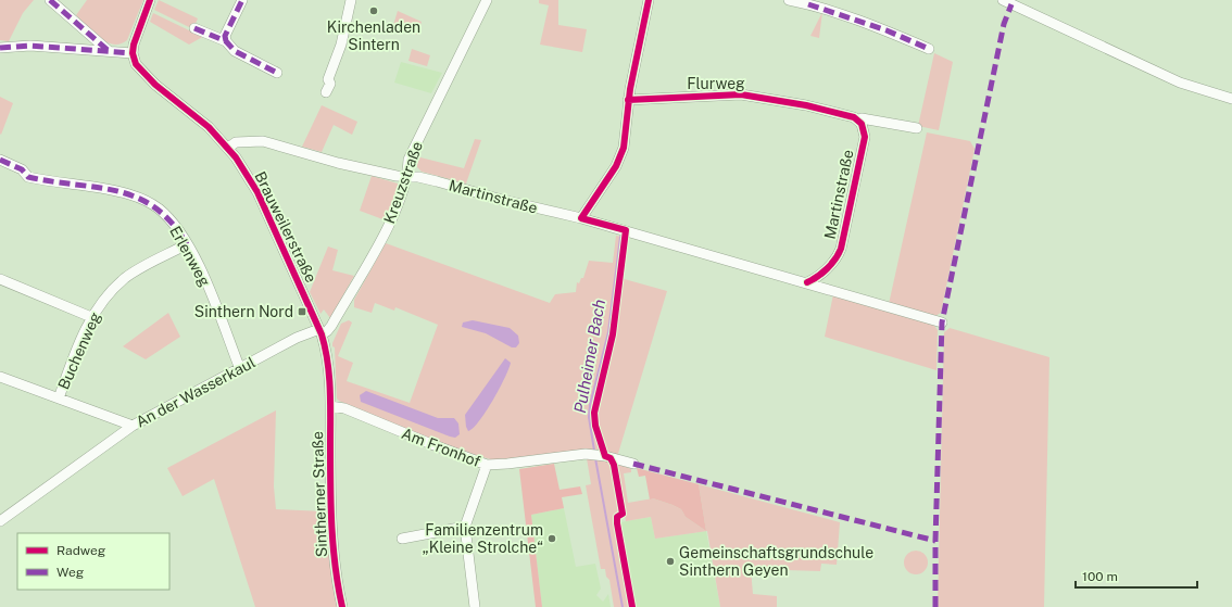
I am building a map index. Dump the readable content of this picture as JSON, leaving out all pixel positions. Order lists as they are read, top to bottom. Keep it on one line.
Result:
{"streets":{"street":["Flurweg","Kreuzstraße","Martinstraße","Brauweilerstraße","Erlenweg","Buchenweg","An der Wasserkaul","Am Fronhof","Sintherner Straße"]},"crossings":[["Flurweg","Martinstraße"],["Kreuzstraße","Martinstraße"],["Kreuzstraße","Brauweilerstraße"],["Kreuzstraße","An der Wasserkaul"],["Martinstraße","Brauweilerstraße"],["Brauweilerstraße","An der Wasserkaul"],["Brauweilerstraße","Am Fronhof"],["Brauweilerstraße","Sintherner Straße"],["Erlenweg","Buchenweg"],["Erlenweg","An der Wasserkaul"],["Am Fronhof","Sintherner Straße"]],"water":["Pulheimer Bach"],"places":{"other":["Kirchenladen Sintern","Familienzentrum „Kleine Strolche“","Gemeinschaftsgrundschule Sinthern Geyen"],"transit":["Sinthern Nord"]},"legend":["Radweg","Weg"],"scale_bar":"100 m"}
